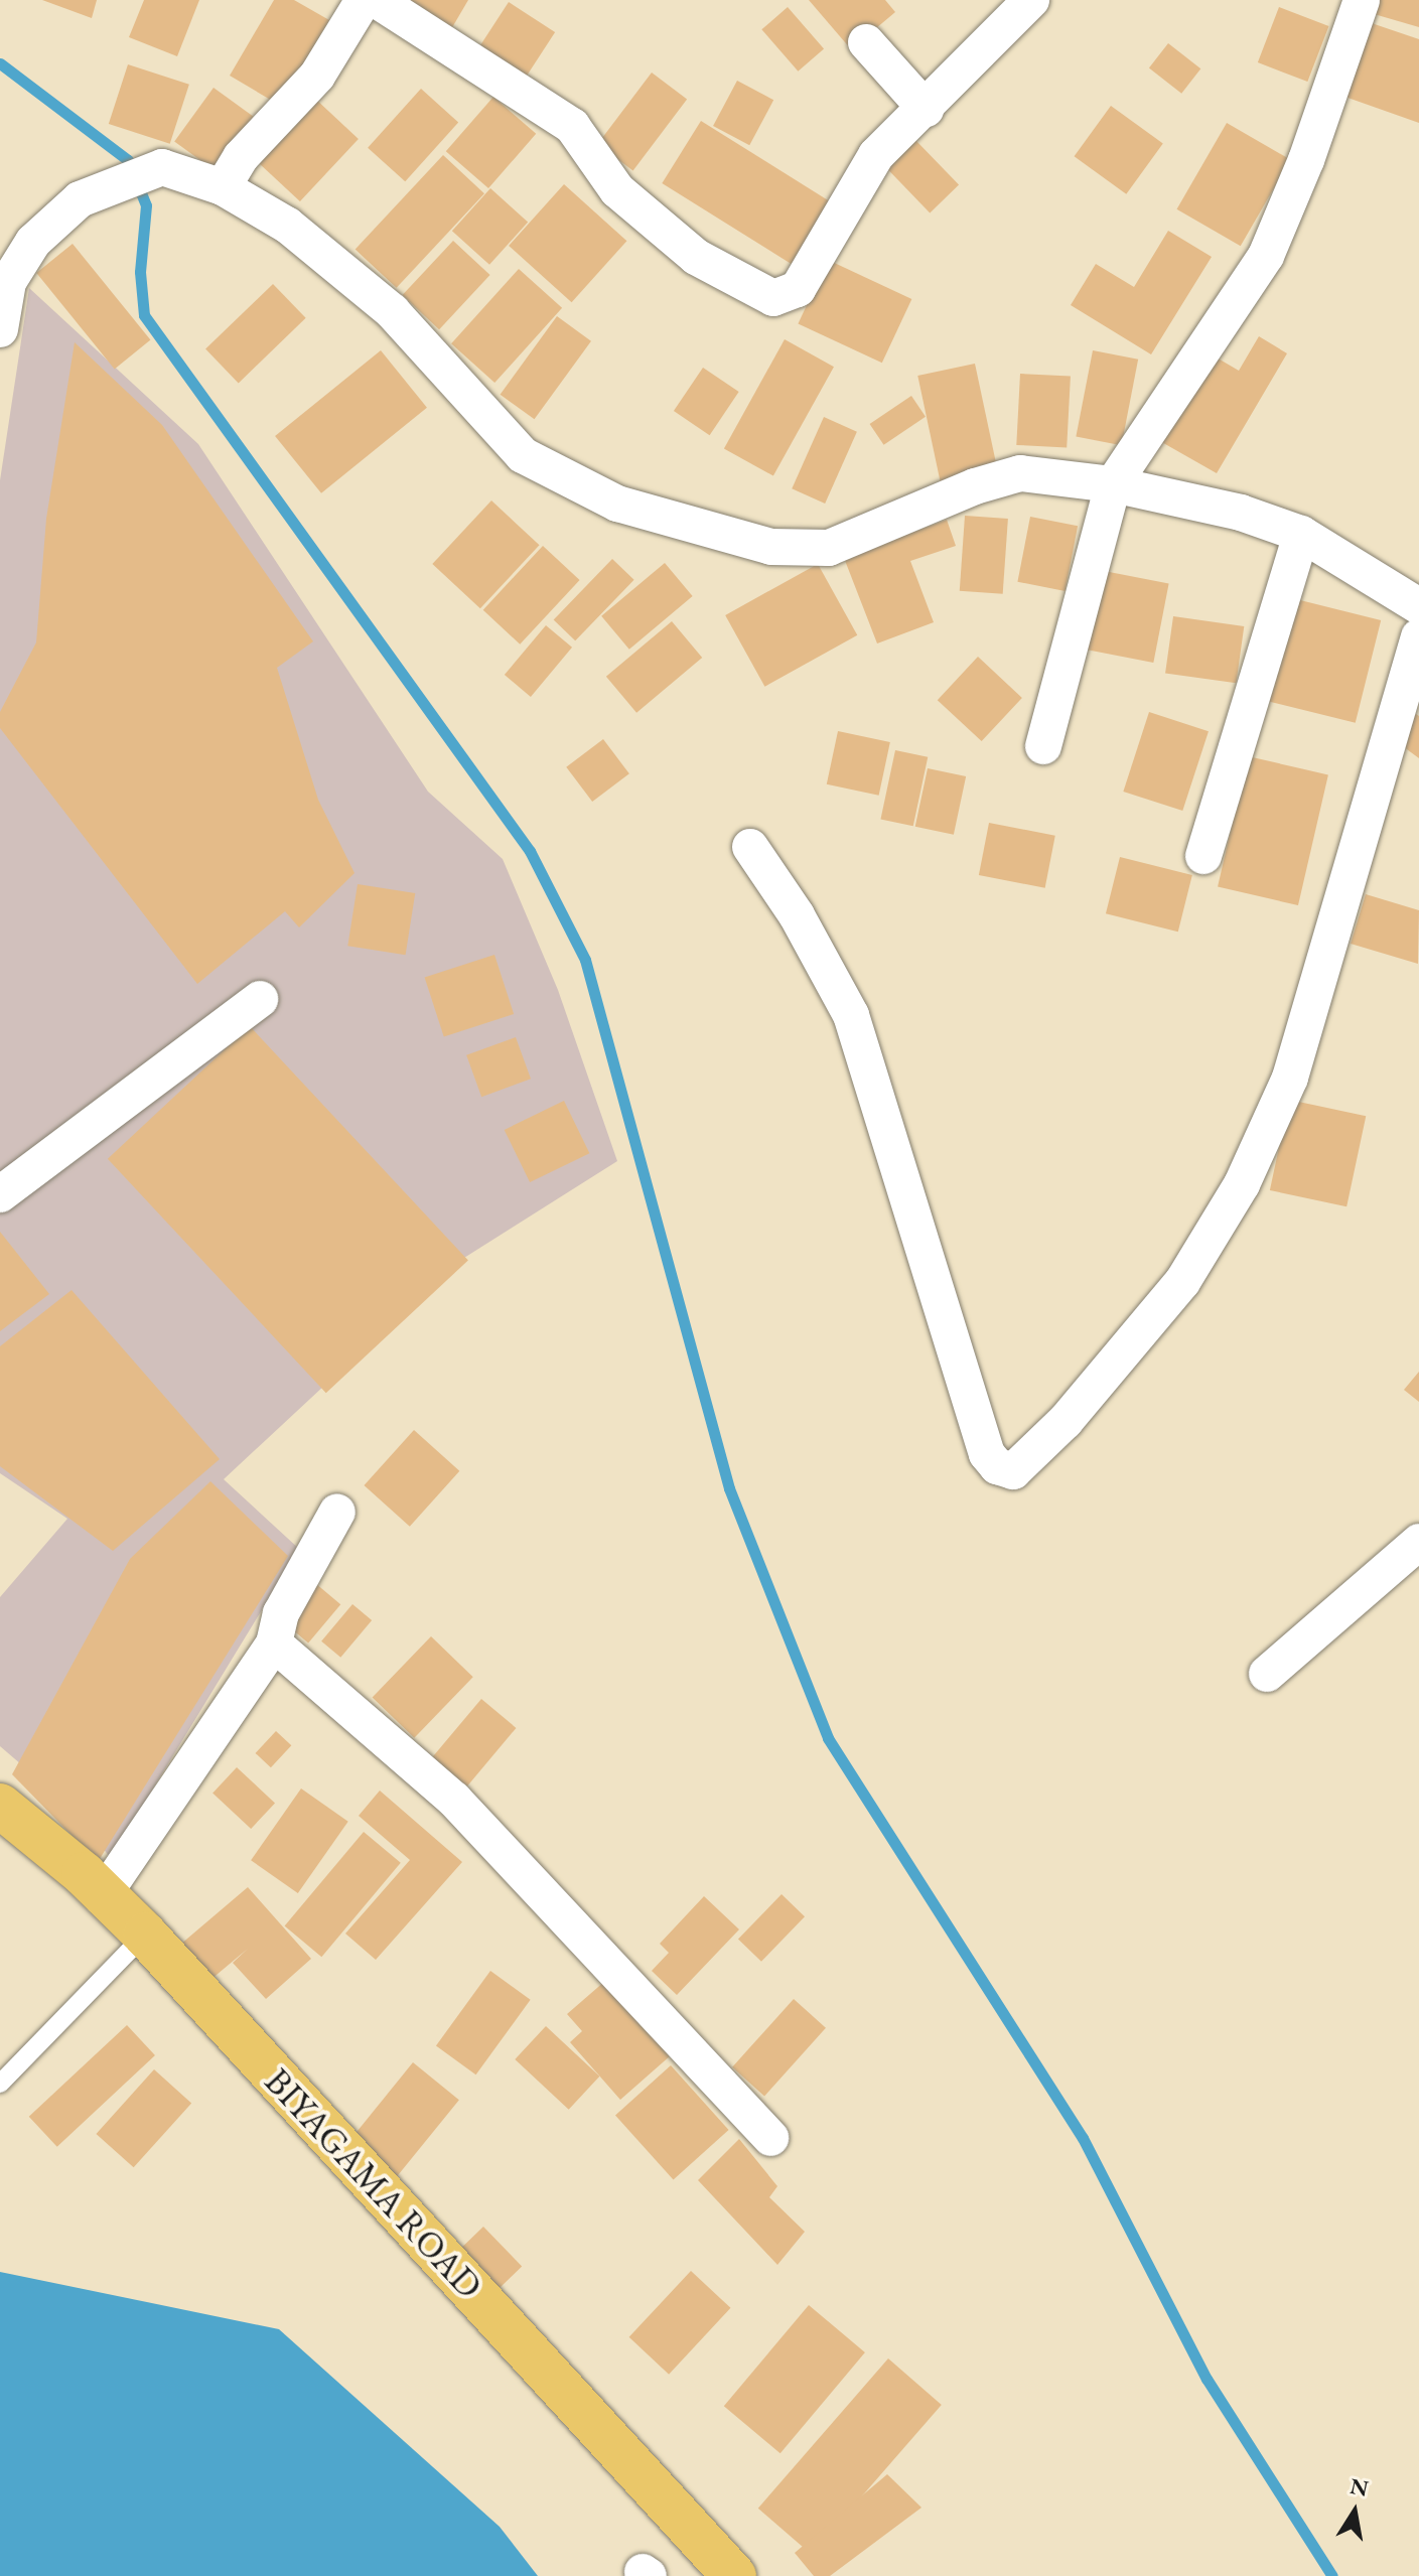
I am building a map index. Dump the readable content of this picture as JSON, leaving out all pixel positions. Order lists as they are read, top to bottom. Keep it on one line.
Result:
{"streets":{"main road":["BIYAGAMA ROAD"]},"north":"top"}
